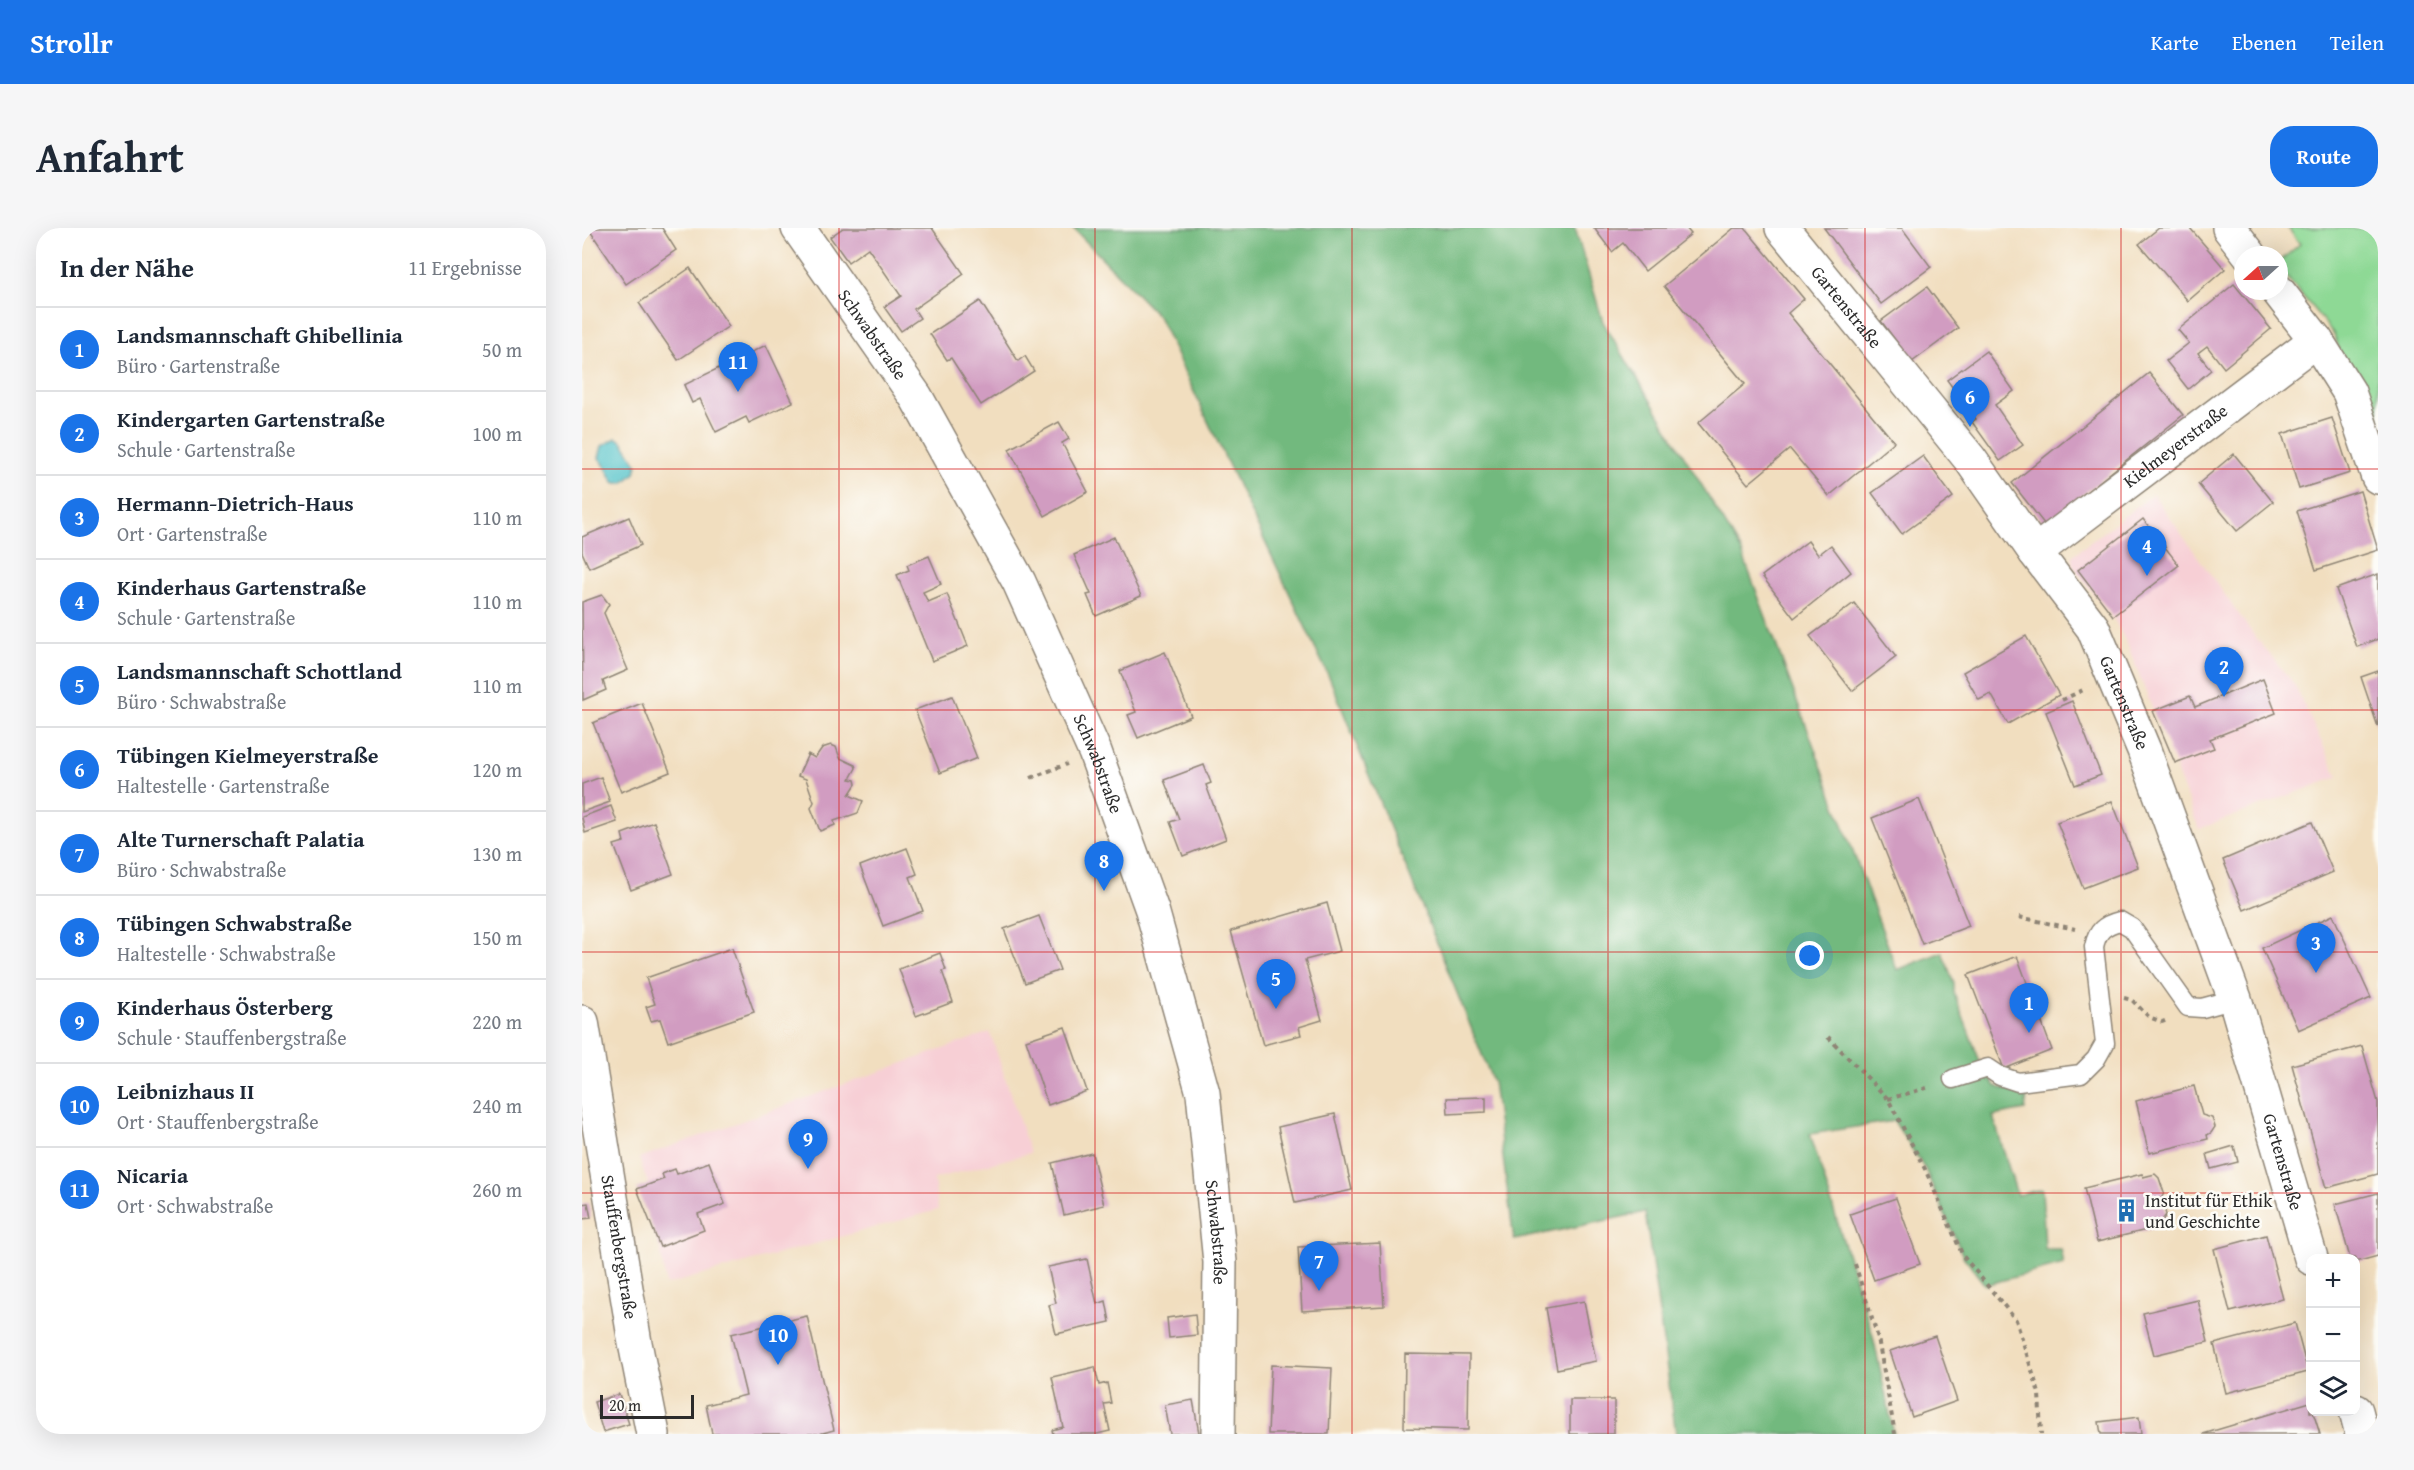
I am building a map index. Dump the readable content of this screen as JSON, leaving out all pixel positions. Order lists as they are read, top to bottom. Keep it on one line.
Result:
{"streets":{"street":["Gartenstraße","Schwabstraße","Kielmeyerstraße","Stauffenbergstraße"]},"crossings":[["Gartenstraße","Kielmeyerstraße"]],"places":{"building":["Institut für Ethik und Geschichte"]},"scale_bar":"20 m","north":"left","page":{"header":"Strollr","nav":["Karte","Ebenen","Teilen"],"title":"Anfahrt","buttons":"Route","heading":["In der Nähe","11 Ergebnisse"],"list":[{"mark":"1","name":"Landsmannschaft Ghibellinia","note":"Büro · Gartenstraße","value":"50 m"},{"mark":"2","name":"Kindergarten Gartenstraße","note":"Schule · Gartenstraße","value":"100 m"},{"mark":"3","name":"Hermann-Dietrich-Haus","note":"Ort · Gartenstraße","value":"110 m"},{"mark":"4","name":"Kinderhaus Gartenstraße","note":"Schule · Gartenstraße","value":"110 m"},{"mark":"5","name":"Landsmannschaft Schottland","note":"Büro · Schwabstraße","value":"110 m"},{"mark":"6","name":"Tübingen Kielmeyerstraße","note":"Haltestelle · Gartenstraße","value":"120 m"},{"mark":"7","name":"Alte Turnerschaft Palatia","note":"Büro · Schwabstraße","value":"130 m"},{"mark":"8","name":"Tübingen Schwabstraße","note":"Haltestelle · Schwabstraße","value":"150 m"},{"mark":"9","name":"Kinderhaus Österberg","note":"Schule · Stauffenbergstraße","value":"220 m"},{"mark":"10","name":"Leibnizhaus II","note":"Ort · Stauffenbergstraße","value":"240 m"},{"mark":"11","name":"Nicaria","note":"Ort · Schwabstraße","value":"260 m"}],"pins":["11","6","4","2","8","3","5","1","9","7","10"],"map_buttons":["+","−"],"scale":"20 m"}}
